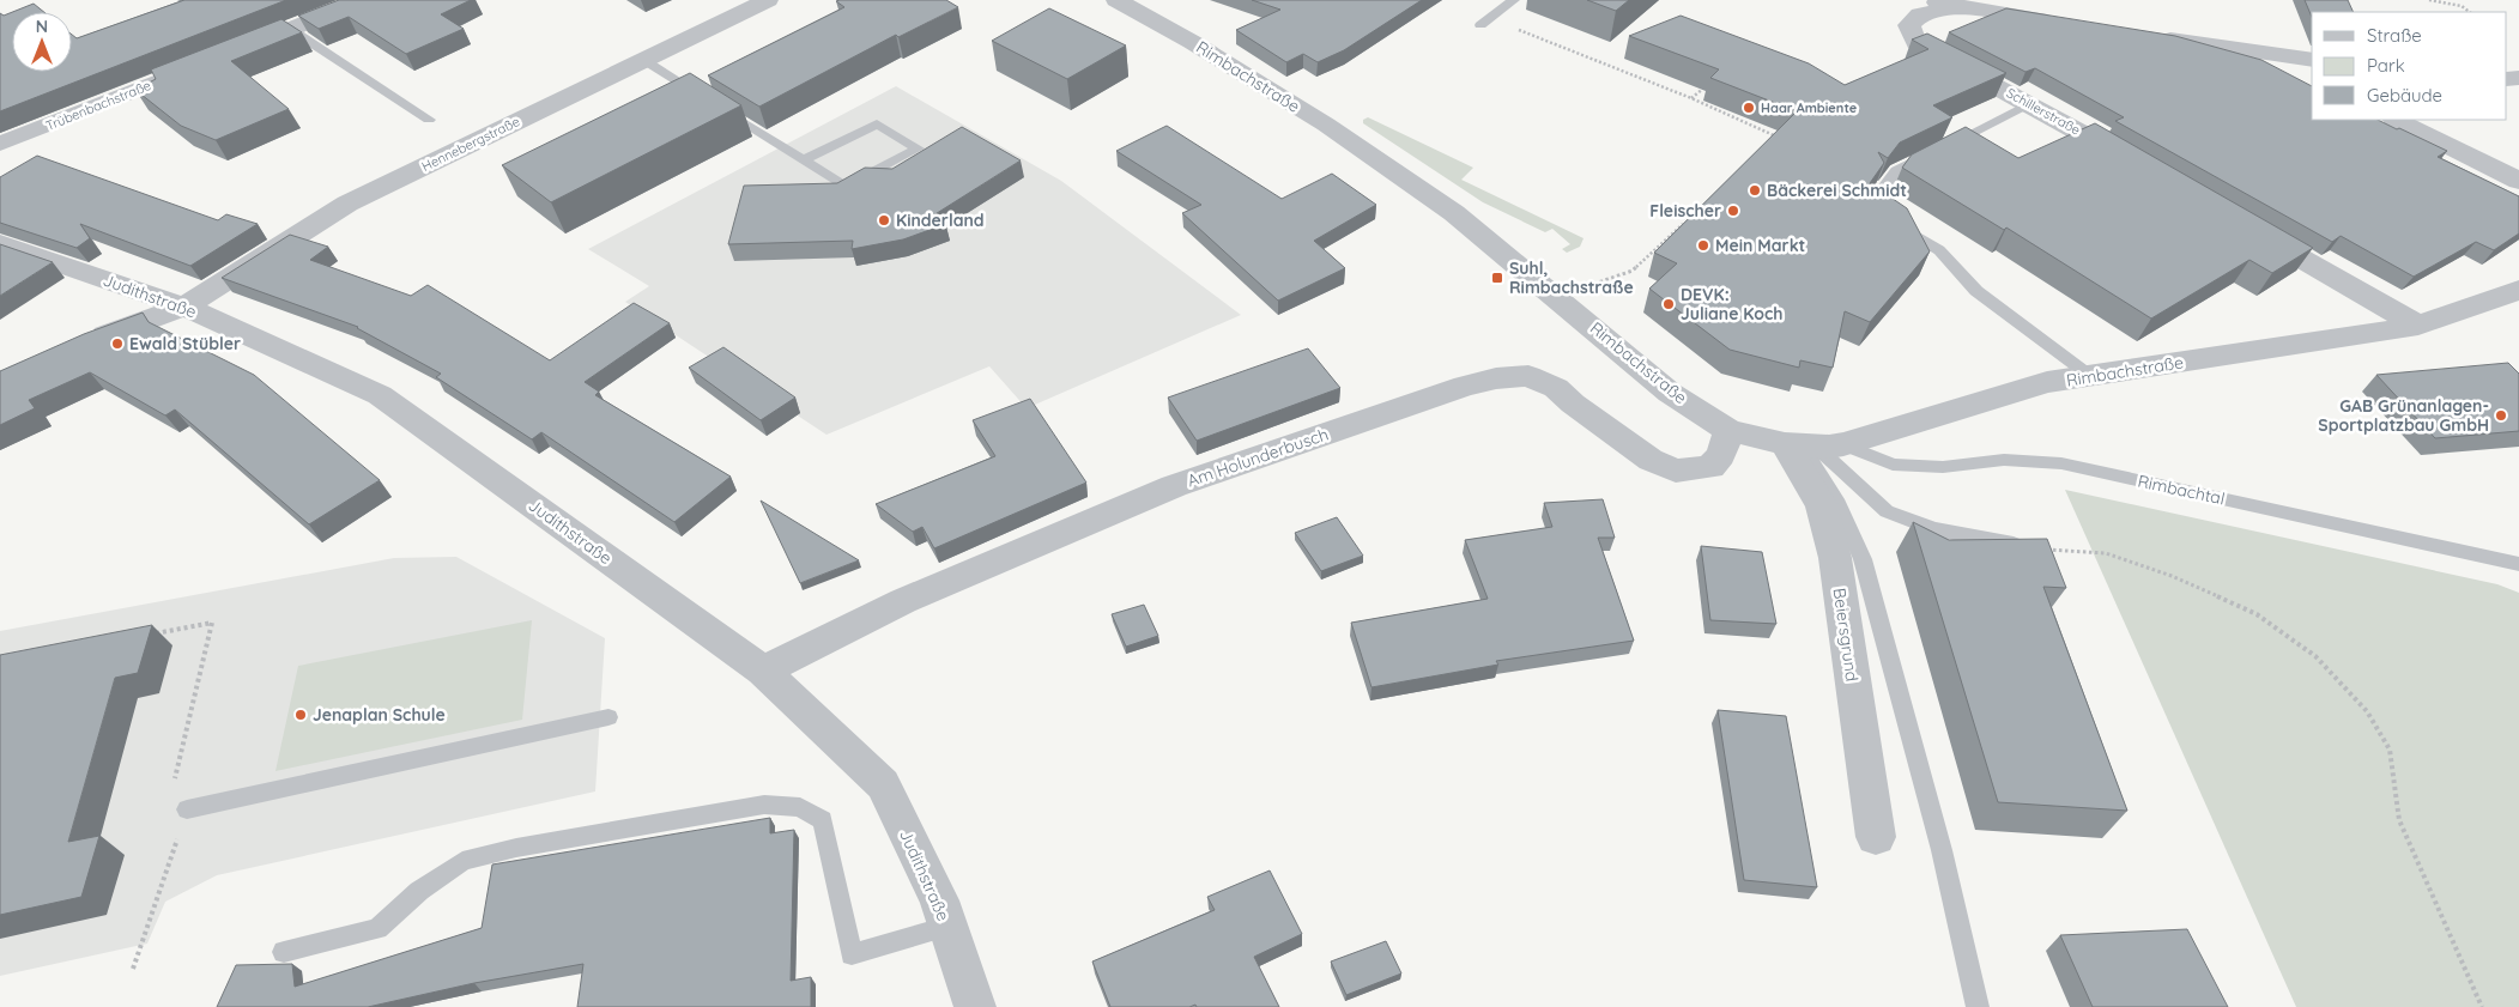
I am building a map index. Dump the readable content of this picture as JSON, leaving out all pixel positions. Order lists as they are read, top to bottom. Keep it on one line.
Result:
{"streets":{"street":["Rimbachstraße","Trübenbachstraße","Schillerstraße","Hennebergstraße","Judithstraße","Am Holunderbusch","Beiersgrund"],"lane":["Rimbachtal"]},"crossings":[["Rimbachstraße","Am Holunderbusch"],["Rimbachstraße","Rimbachtal"],["Rimbachstraße","Beiersgrund"],["Hennebergstraße","Judithstraße"],["Judithstraße","Am Holunderbusch"],["Rimbachtal","Beiersgrund"]],"places":{"other":["Haar Ambiente","Bäckerei Schmidt","Fleischer","Kinderland","Mein Markt","DEVK: Juliane Koch","Ewald Stübler","GAB Grünanlagen- Sportplatzbau GmbH","Jenaplan Schule"],"transit":["Suhl, Rimbachstraße"]},"legend":["Straße","Park","Gebäude"],"north":"top"}
